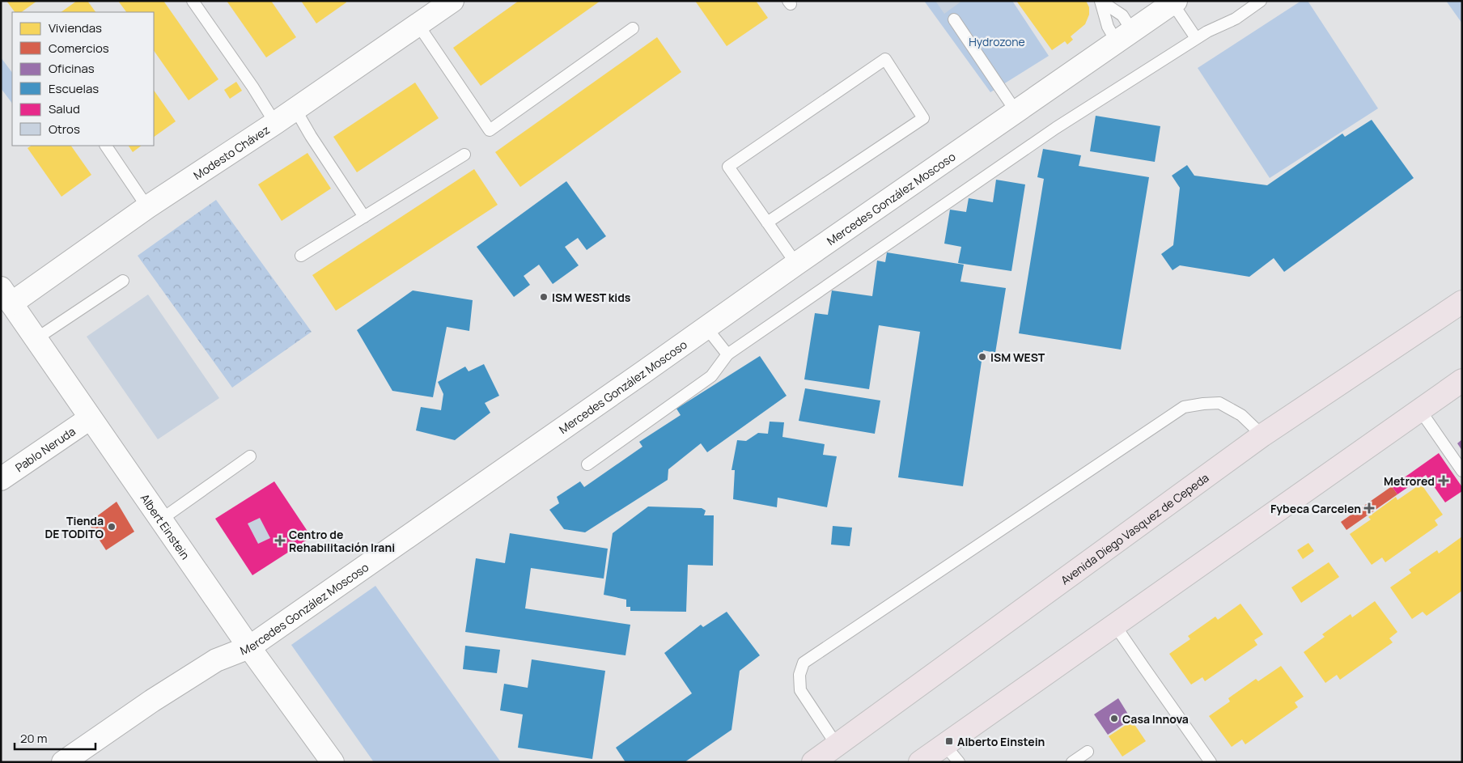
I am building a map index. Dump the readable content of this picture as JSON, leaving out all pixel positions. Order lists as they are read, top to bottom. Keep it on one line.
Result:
{"streets":{"main road":["Avenida Diego Vasquez de Cepeda"],"street":["Modesto Chávez","Mercedes González Moscoso","Pablo Neruda","Albert Einstein"]},"crossings":[["Modesto Chávez","Albert Einstein"],["Mercedes González Moscoso","Albert Einstein"],["Pablo Neruda","Albert Einstein"]],"parks":["Hydrozone"],"places":{"other":["ISM WEST kids","ISM WEST","Tienda DE TODITO","Casa Innova"],"health":["Metrored","Fybeca Carcelen","Centro de Rehabilitación Irani"],"transit":["Alberto Einstein"]},"legend":["Viviendas","Comercios","Oficinas","Escuelas","Salud","Otros"],"scale_bar":"20 m"}
